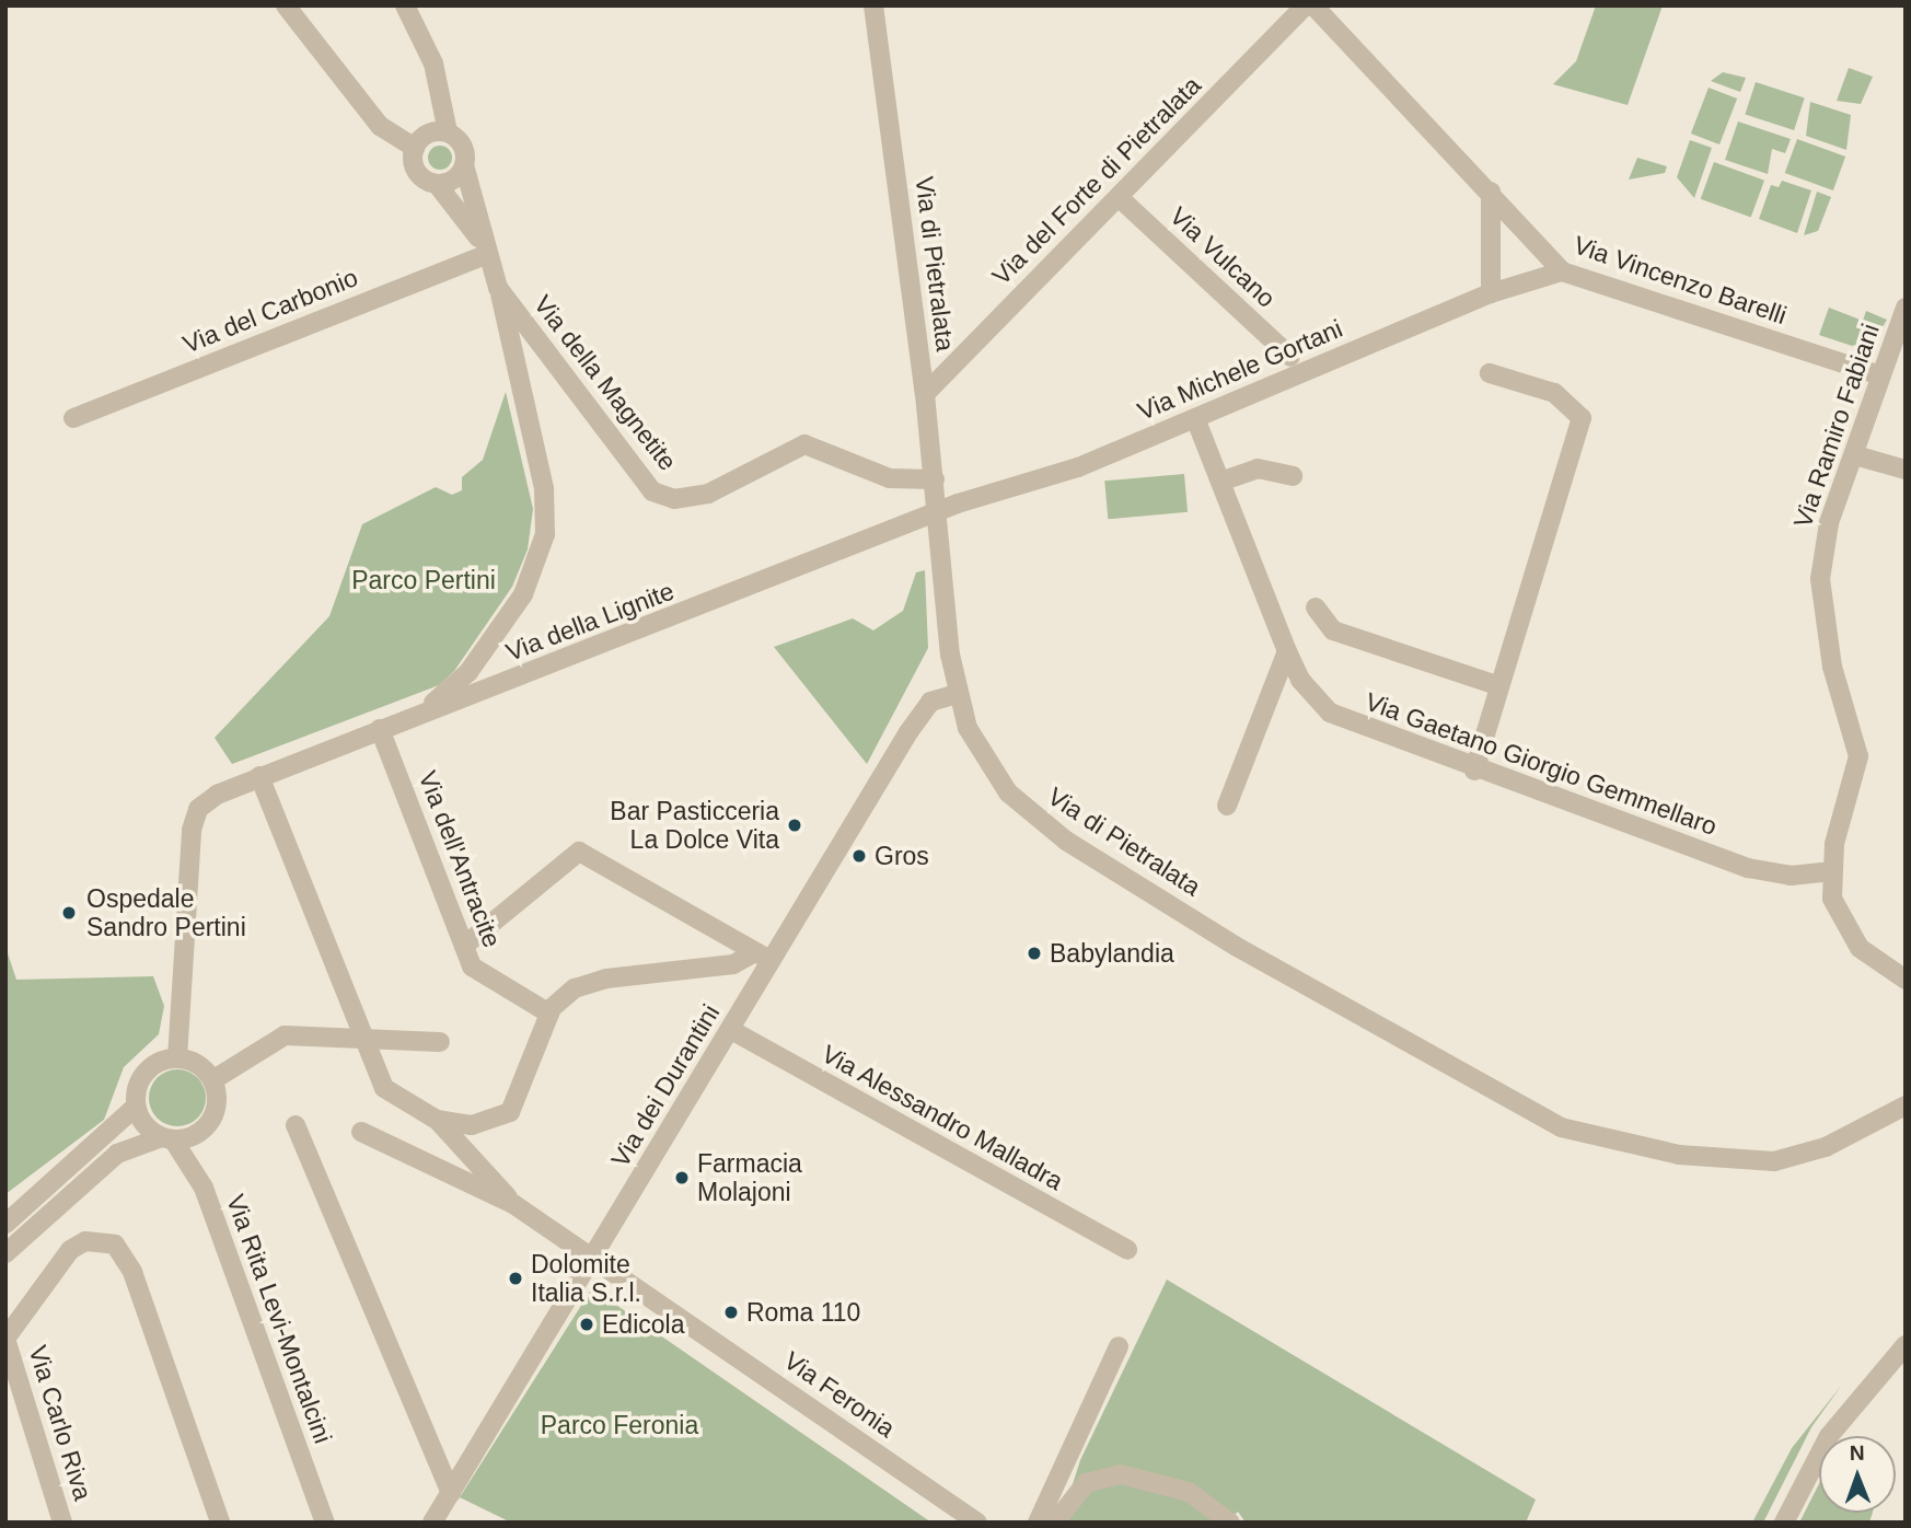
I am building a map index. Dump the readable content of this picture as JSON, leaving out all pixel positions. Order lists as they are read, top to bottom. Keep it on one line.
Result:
{"streets":{"street":["Via del Forte di Pietralata","Via Vulcano","Via di Pietralata","Via Vincenzo Barelli","Via del Carbonio","Via Michele Gortani","Via della Magnetite","Via Ramiro Fabiani","Via della Lignite","Via Gaetano Giorgio Gemmellaro","Via dell'Antracite","Via dei Durantini","Via Alessandro Malladra","Via Rita Levi-Montalcini","Via Feronia","Via Carlo Riva"]},"crossings":[["Via del Forte di Pietralata","Via Vulcano"],["Via del Forte di Pietralata","Via di Pietralata"],["Via di Pietralata","Via Michele Gortani"],["Via di Pietralata","Via della Magnetite"],["Via di Pietralata","Via della Lignite"],["Via di Pietralata","Via dei Durantini"],["Via Vincenzo Barelli","Via Michele Gortani"],["Via Vincenzo Barelli","Via Ramiro Fabiani"],["Via del Carbonio","Via della Magnetite"],["Via Michele Gortani","Via della Lignite"],["Via Michele Gortani","Via Gaetano Giorgio Gemmellaro"],["Via Ramiro Fabiani","Via Gaetano Giorgio Gemmellaro"],["Via della Lignite","Via dell'Antracite"],["Via della Lignite","Via Rita Levi-Montalcini"],["Via dei Durantini","Via Alessandro Malladra"],["Via dei Durantini","Via Feronia"]],"parks":["Parco Pertini","Parco Feronia"],"places":["Bar Pasticceria La Dolce Vita","Gros","Ospedale Sandro Pertini","Babylandia","Farmacia Molajoni","Dolomite Italia S.r.l.","Roma 110","Edicola"],"north":"top"}
